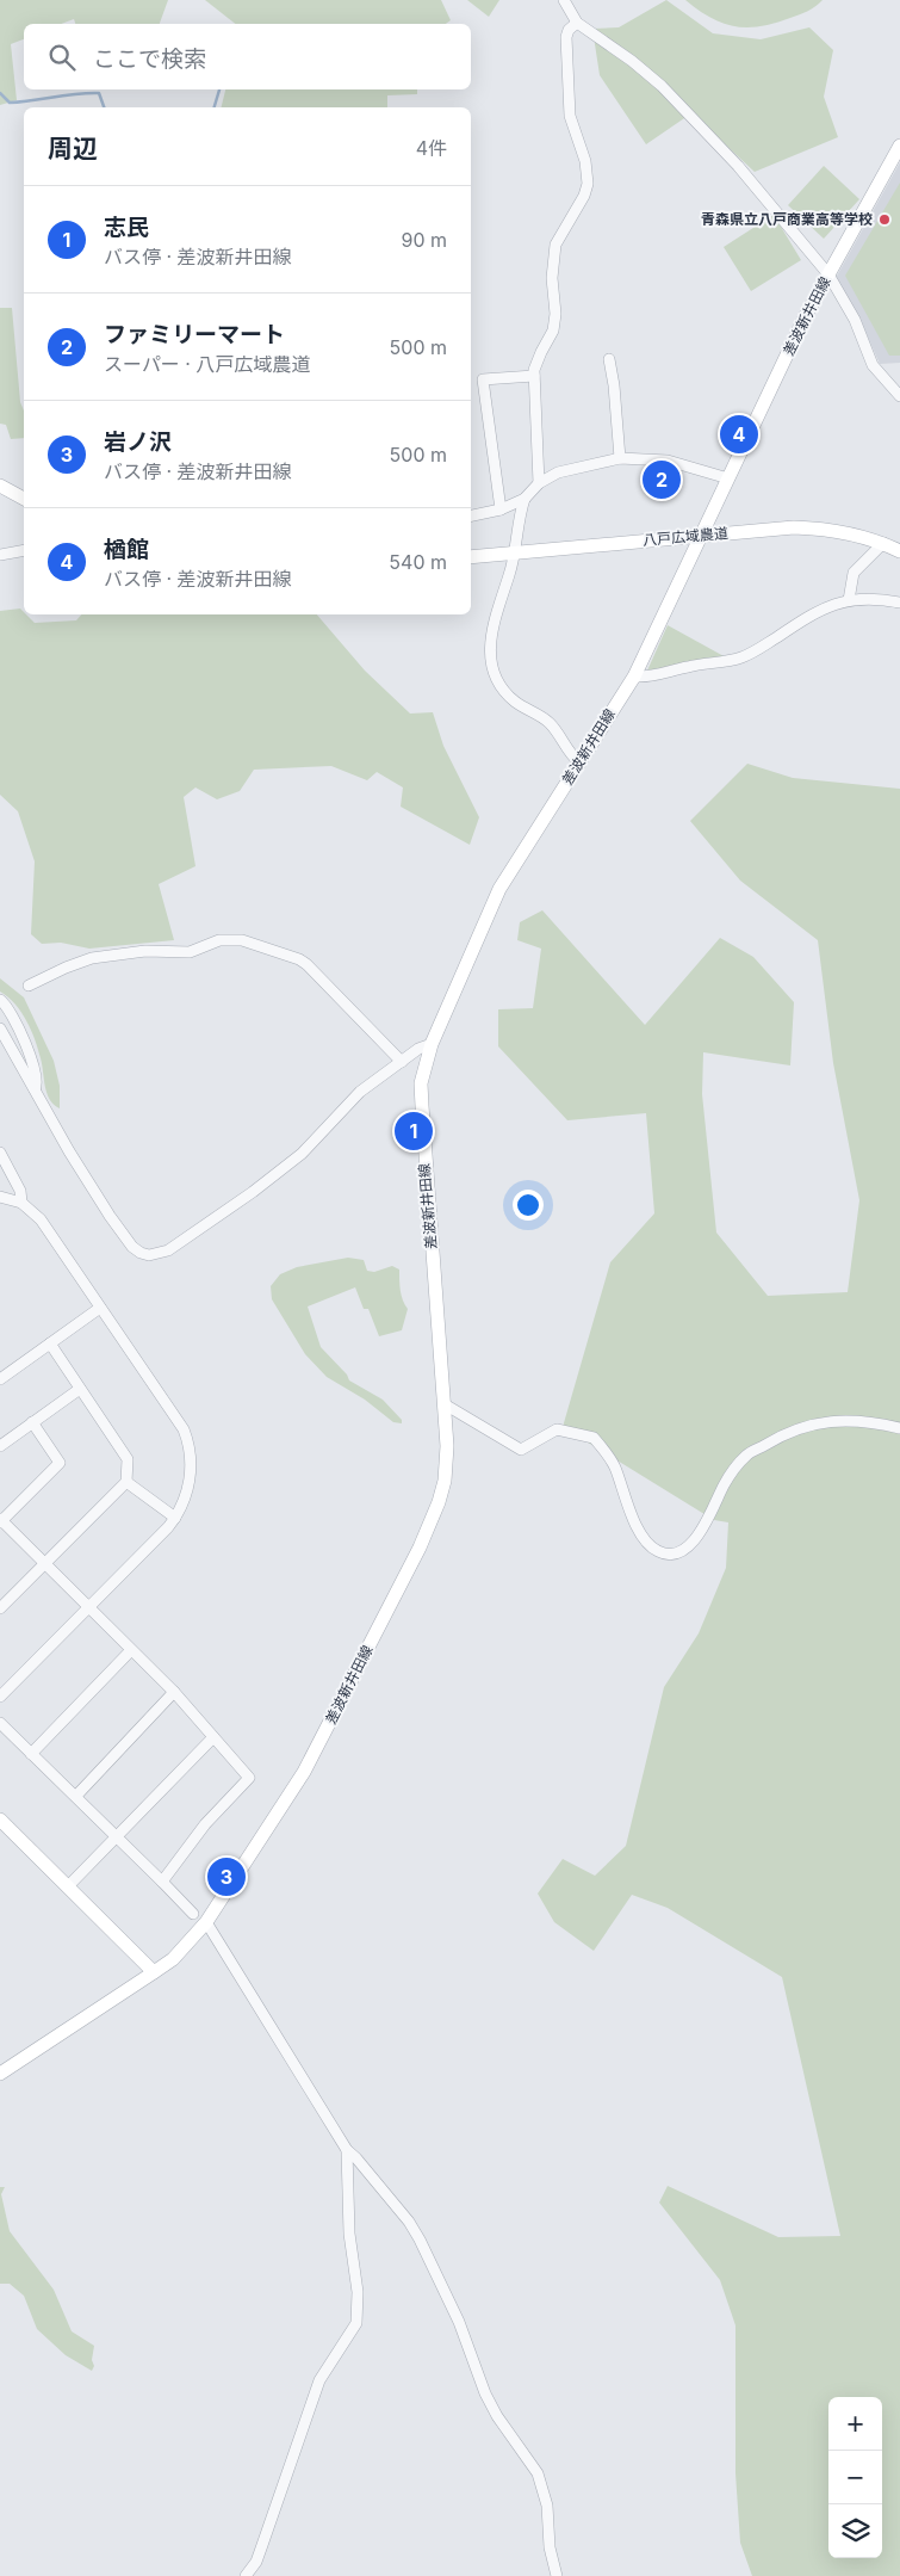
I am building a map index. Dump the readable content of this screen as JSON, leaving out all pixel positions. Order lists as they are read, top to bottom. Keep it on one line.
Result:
{"streets":{"main road":["差波新井田線","八戸広域農道"]},"crossings":[["差波新井田線","八戸広域農道"]],"places":["青森県立八戸商業高等学校"],"page":{"search":"ここで検索","heading":["周辺","4件"],"list":[{"mark":"1","name":"志民","note":"バス停 · 差波新井田線","value":"90 m"},{"mark":"2","name":"ファミリーマート","note":"スーパー · 八戸広域農道","value":"500 m"},{"mark":"3","name":"岩ノ沢","note":"バス停 · 差波新井田線","value":"500 m"},{"mark":"4","name":"楢館","note":"バス停 · 差波新井田線","value":"540 m"}],"pins":["4","2","1","3"],"map_buttons":["+","−"]}}
